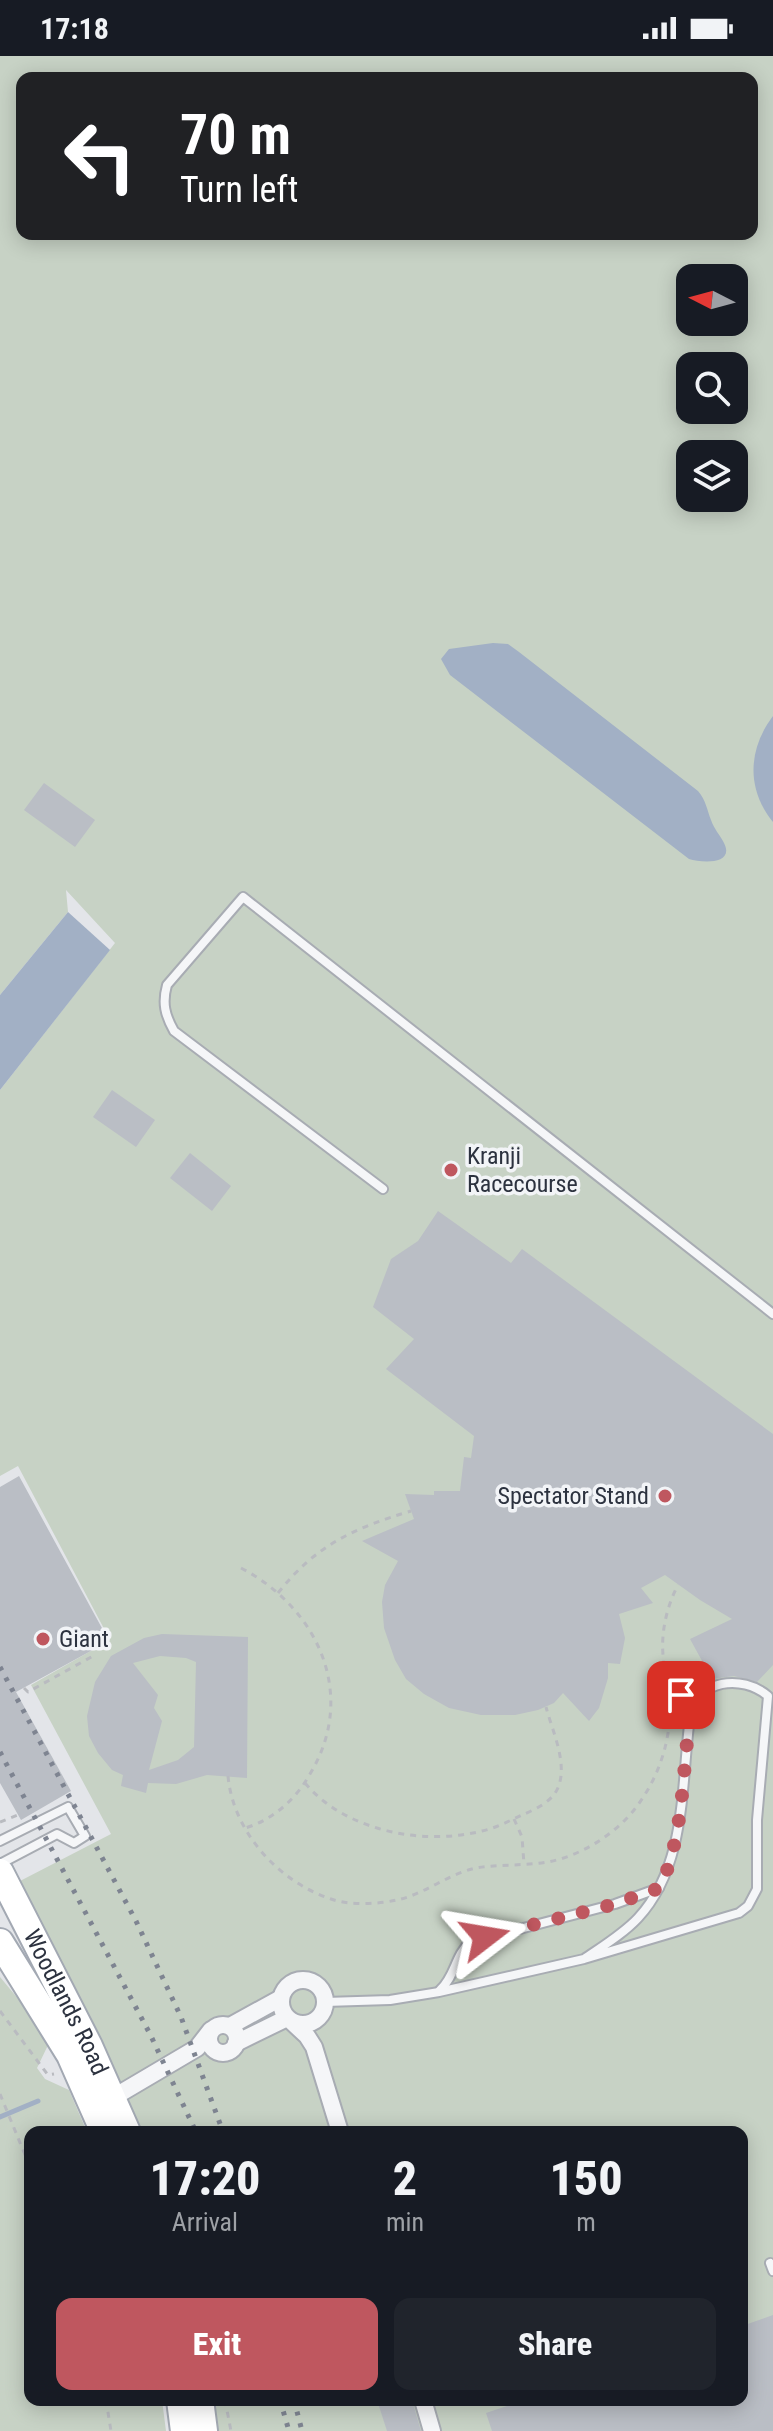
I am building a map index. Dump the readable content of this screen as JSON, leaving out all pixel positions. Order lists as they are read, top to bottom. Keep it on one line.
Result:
{"streets":{"main road":["Woodlands Road"]},"places":["Kranji Racecourse","Spectator Stand","Giant"],"north":"left","page":{"status":"17:18","turn":["70 m","Turn left"],"eta":["17:20","Arrival","2","min","150","m"],"buttons":["Exit","Share"]}}
